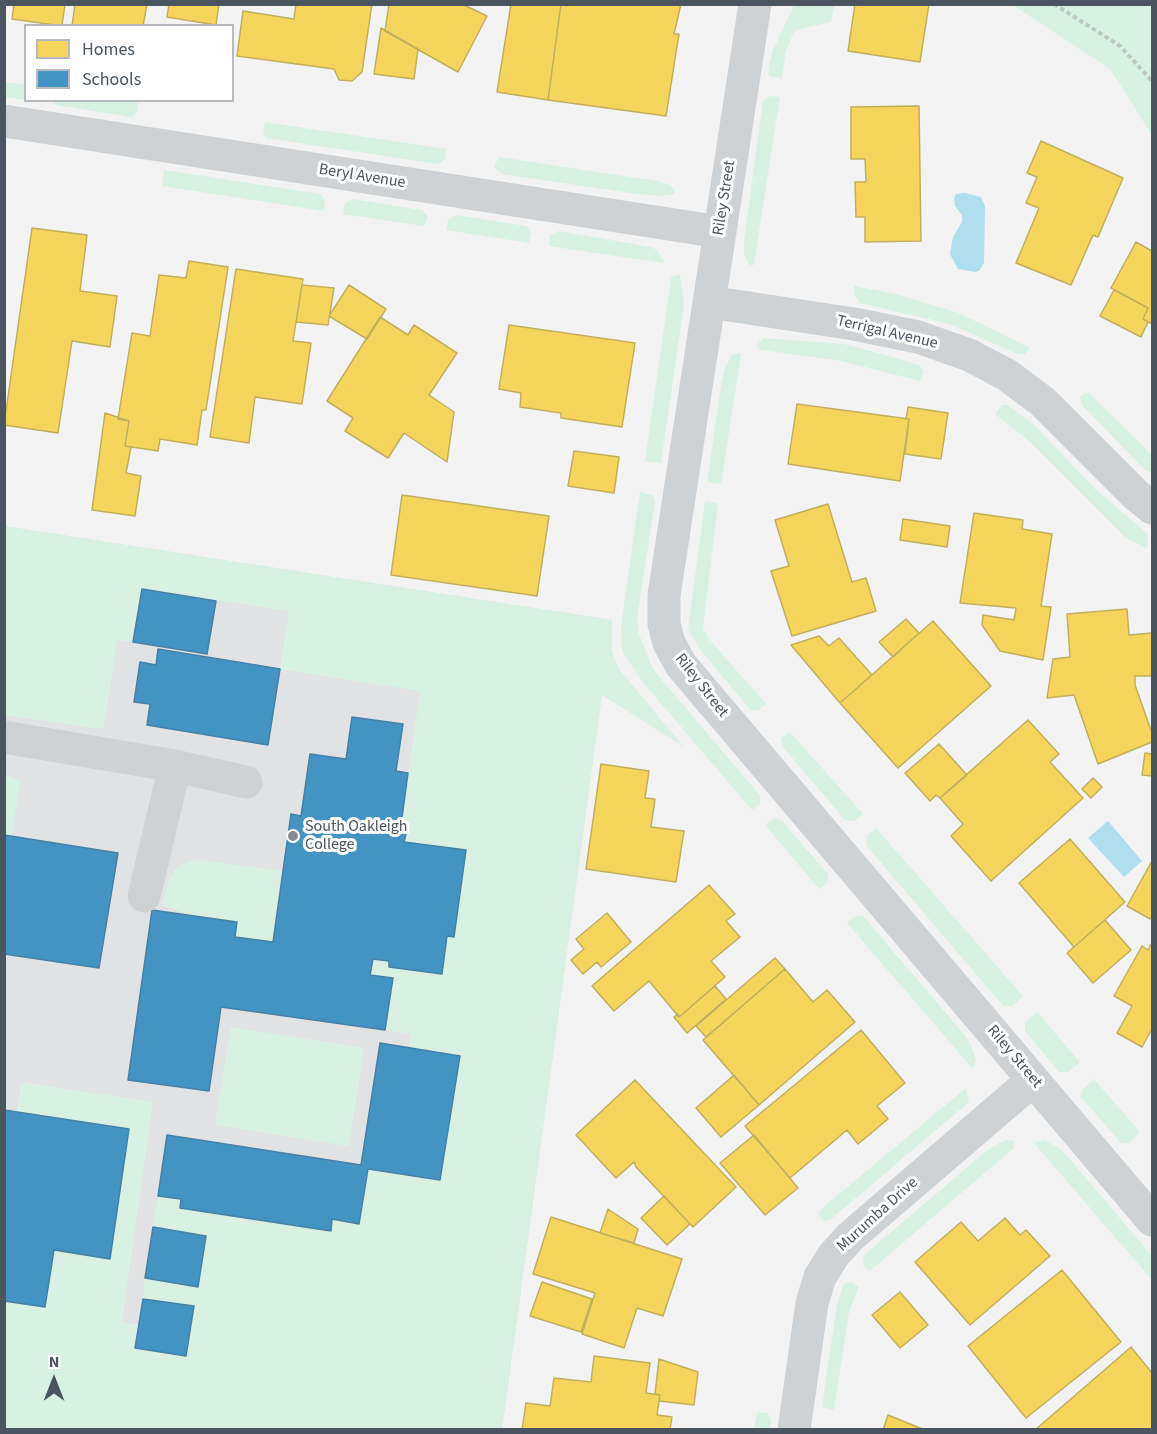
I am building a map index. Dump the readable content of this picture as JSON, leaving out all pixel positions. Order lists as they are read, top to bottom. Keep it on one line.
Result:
{"streets":{"street":["Beryl Avenue","Riley Street","Terrigal Avenue","Murumba Drive"]},"crossings":[["Beryl Avenue","Riley Street"],["Riley Street","Terrigal Avenue"],["Riley Street","Murumba Drive"]],"places":["South Oakleigh College"],"legend":["Homes","Schools"],"north":"top"}
